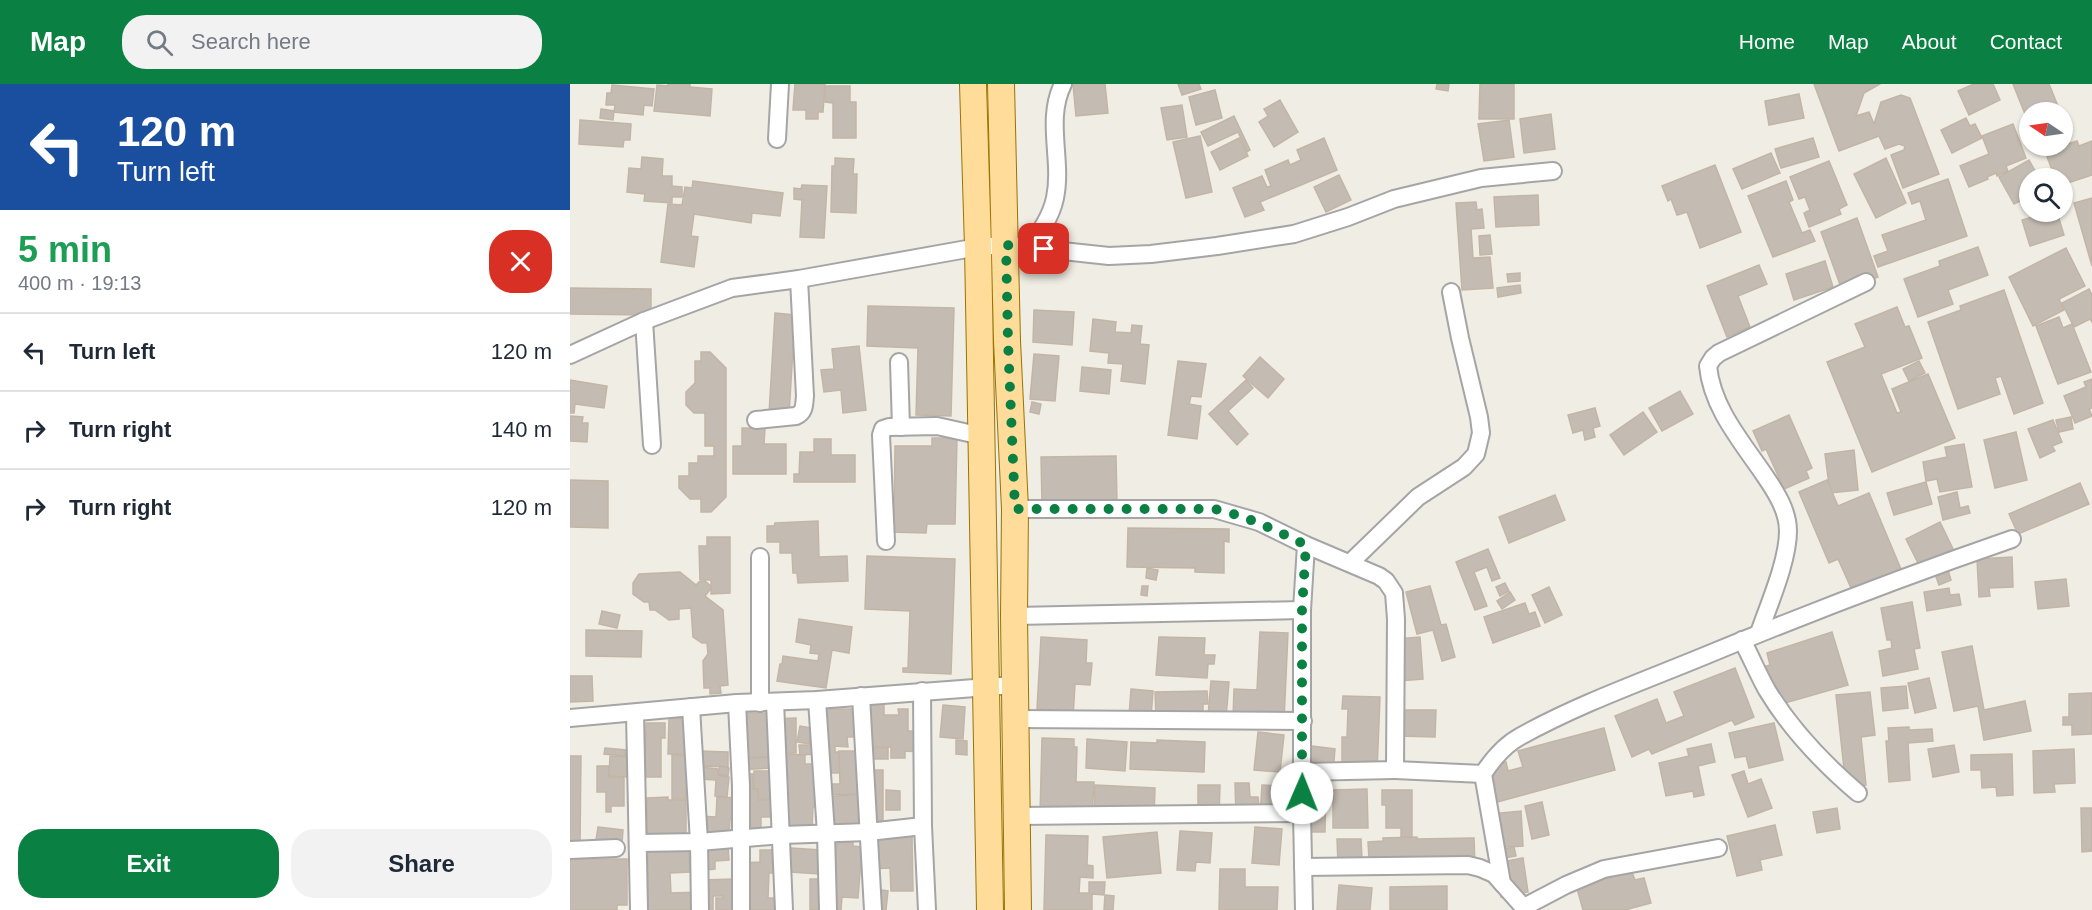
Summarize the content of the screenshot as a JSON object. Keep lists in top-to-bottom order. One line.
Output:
{"north":"left","page":{"header":"Map","search":"Search here","nav":["Home","Map","About","Contact"],"turn":["120 m","Turn left"],"heading":["5 min","400 m · 19:13"],"list":[{"name":"Turn left","value":"120 m"},{"name":"Turn right","value":"140 m"},{"name":"Turn right","value":"120 m"}],"buttons":["Exit","Share"]}}
